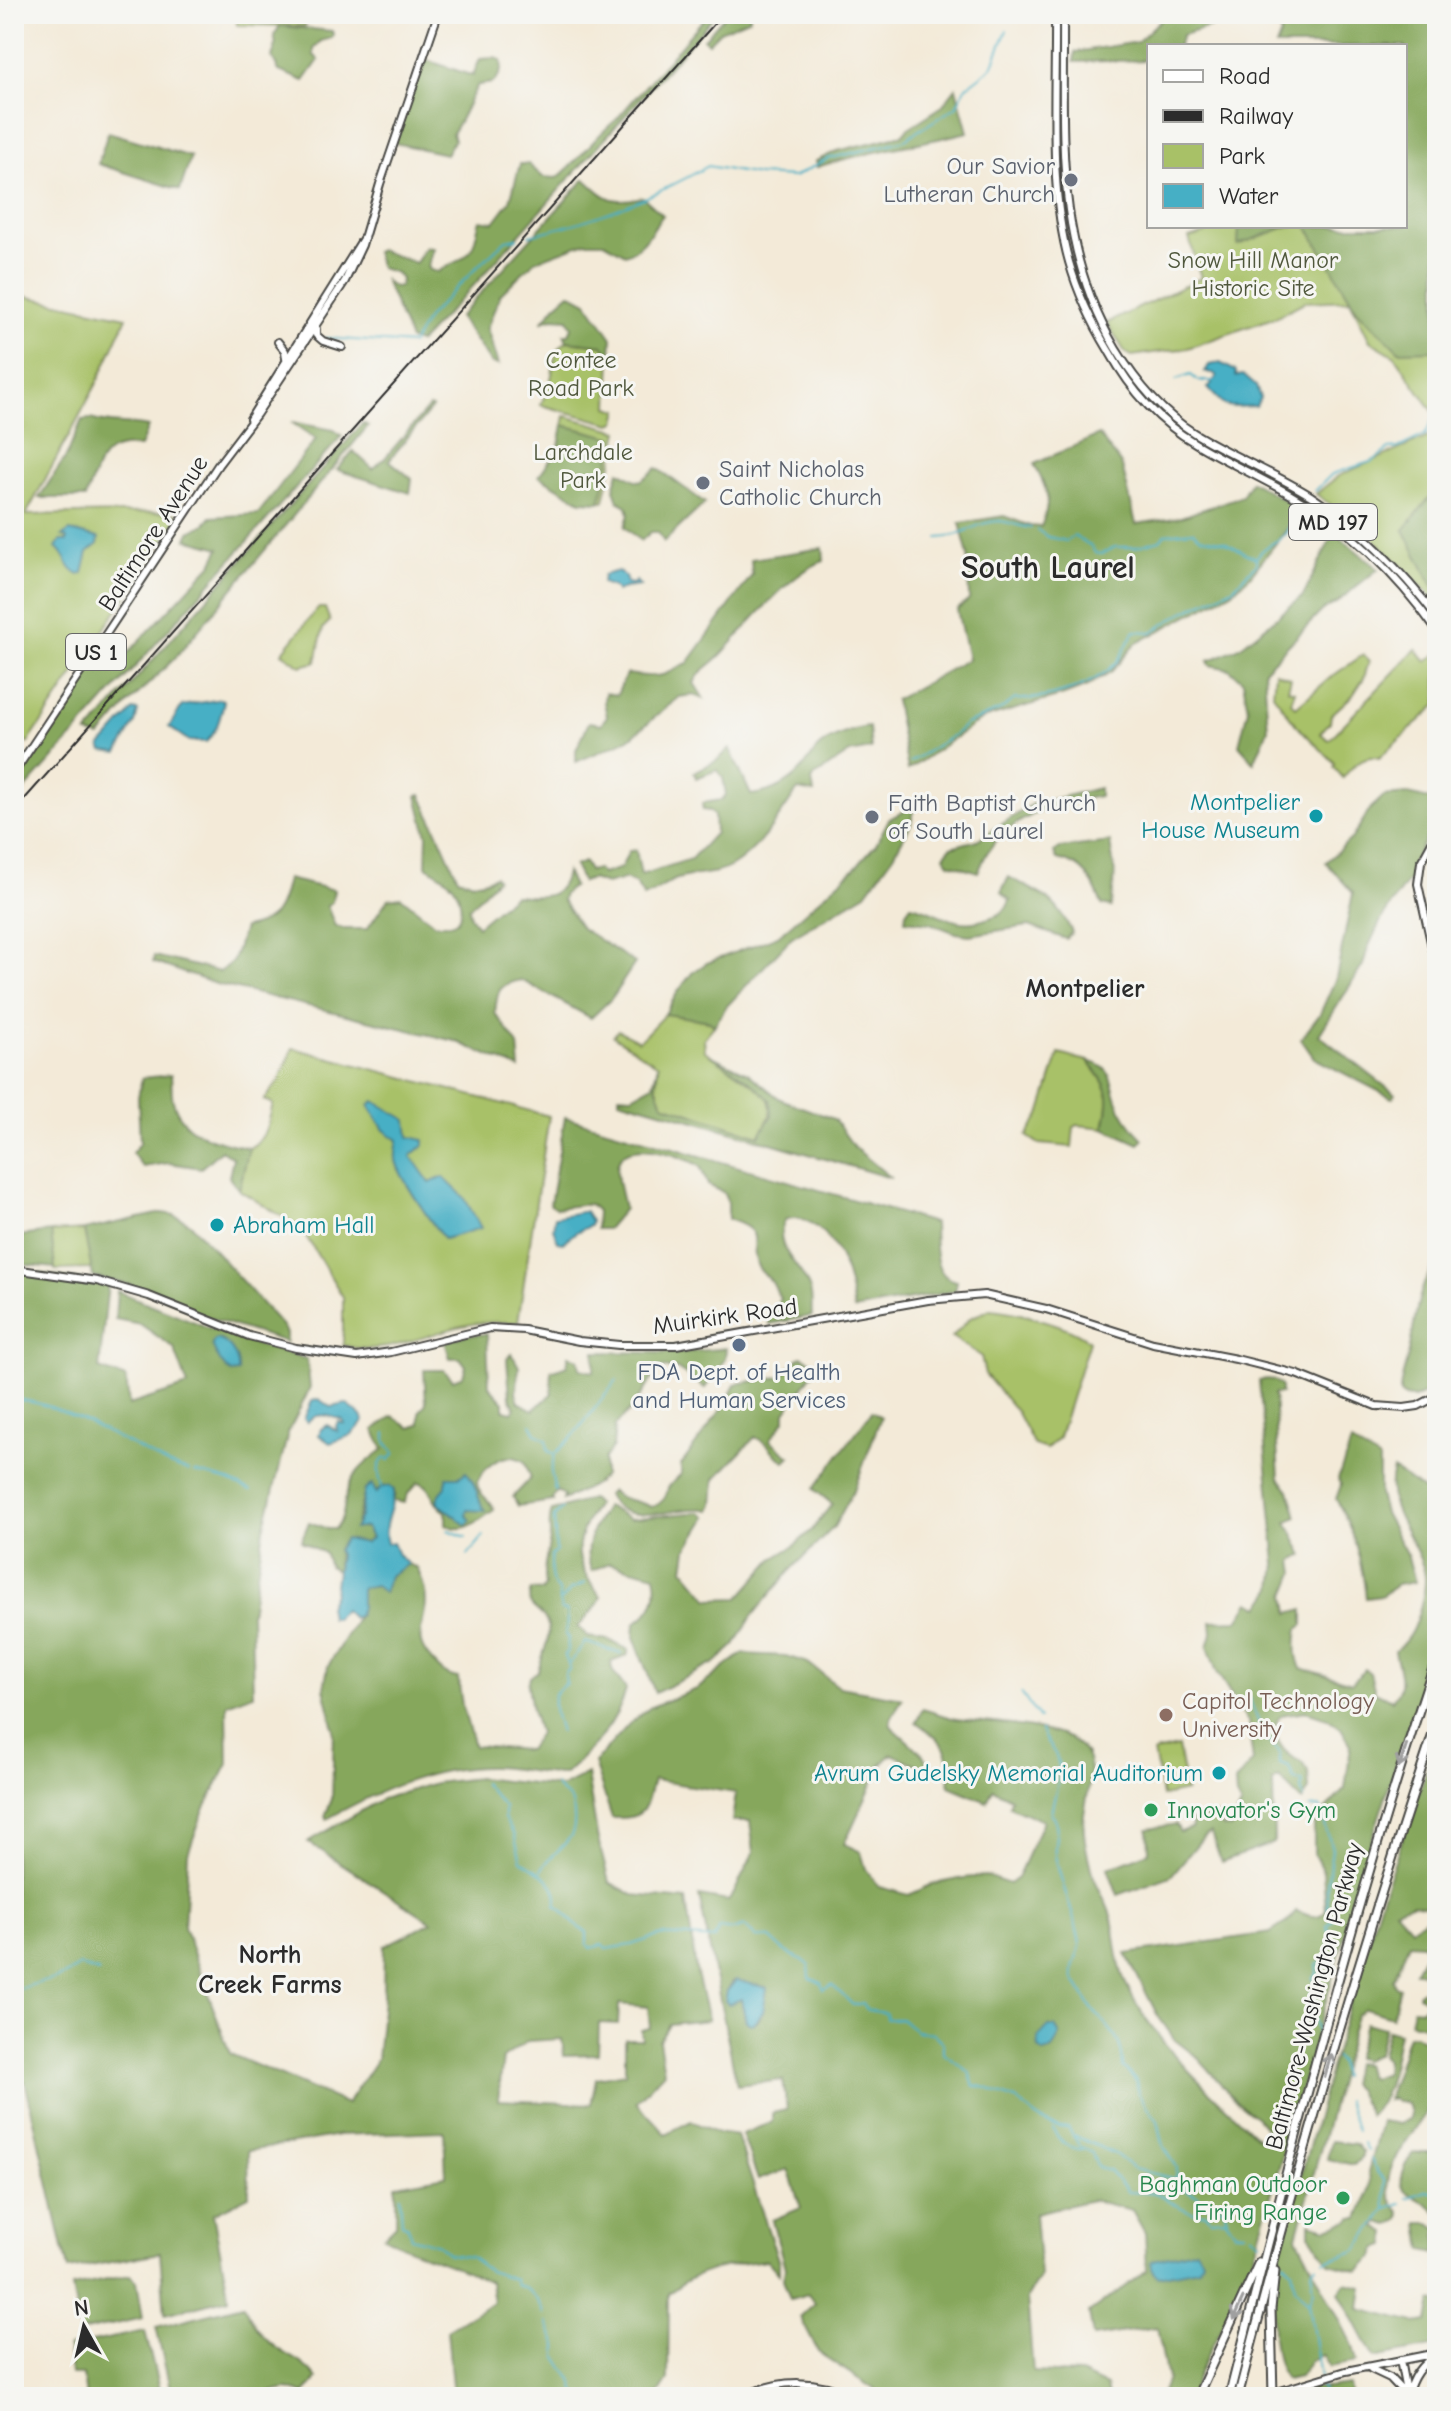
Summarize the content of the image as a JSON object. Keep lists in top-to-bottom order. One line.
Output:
{"streets":{"highway":["Baltimore-Washington Parkway"],"main road":["MD 197","Baltimore Avenue","US 1","Muirkirk Road"]},"districts":["South Laurel","Montpelier","North Creek Farms"],"parks":["Snow Hill Manor Historic Site","Contee Road Park","Larchdale Park"],"places":["Our Savior Lutheran Church","Saint Nicholas Catholic Church","Montpelier House Museum","Faith Baptist Church of South Laurel","Abraham Hall","FDA Dept. of Health and Human Services","Capitol Technology University","Avrum Gudelsky Memorial Auditorium","Innovator's Gym","Baghman Outdoor Firing Range"],"legend":["Road","Railway","Park","Water"],"north":"top"}
